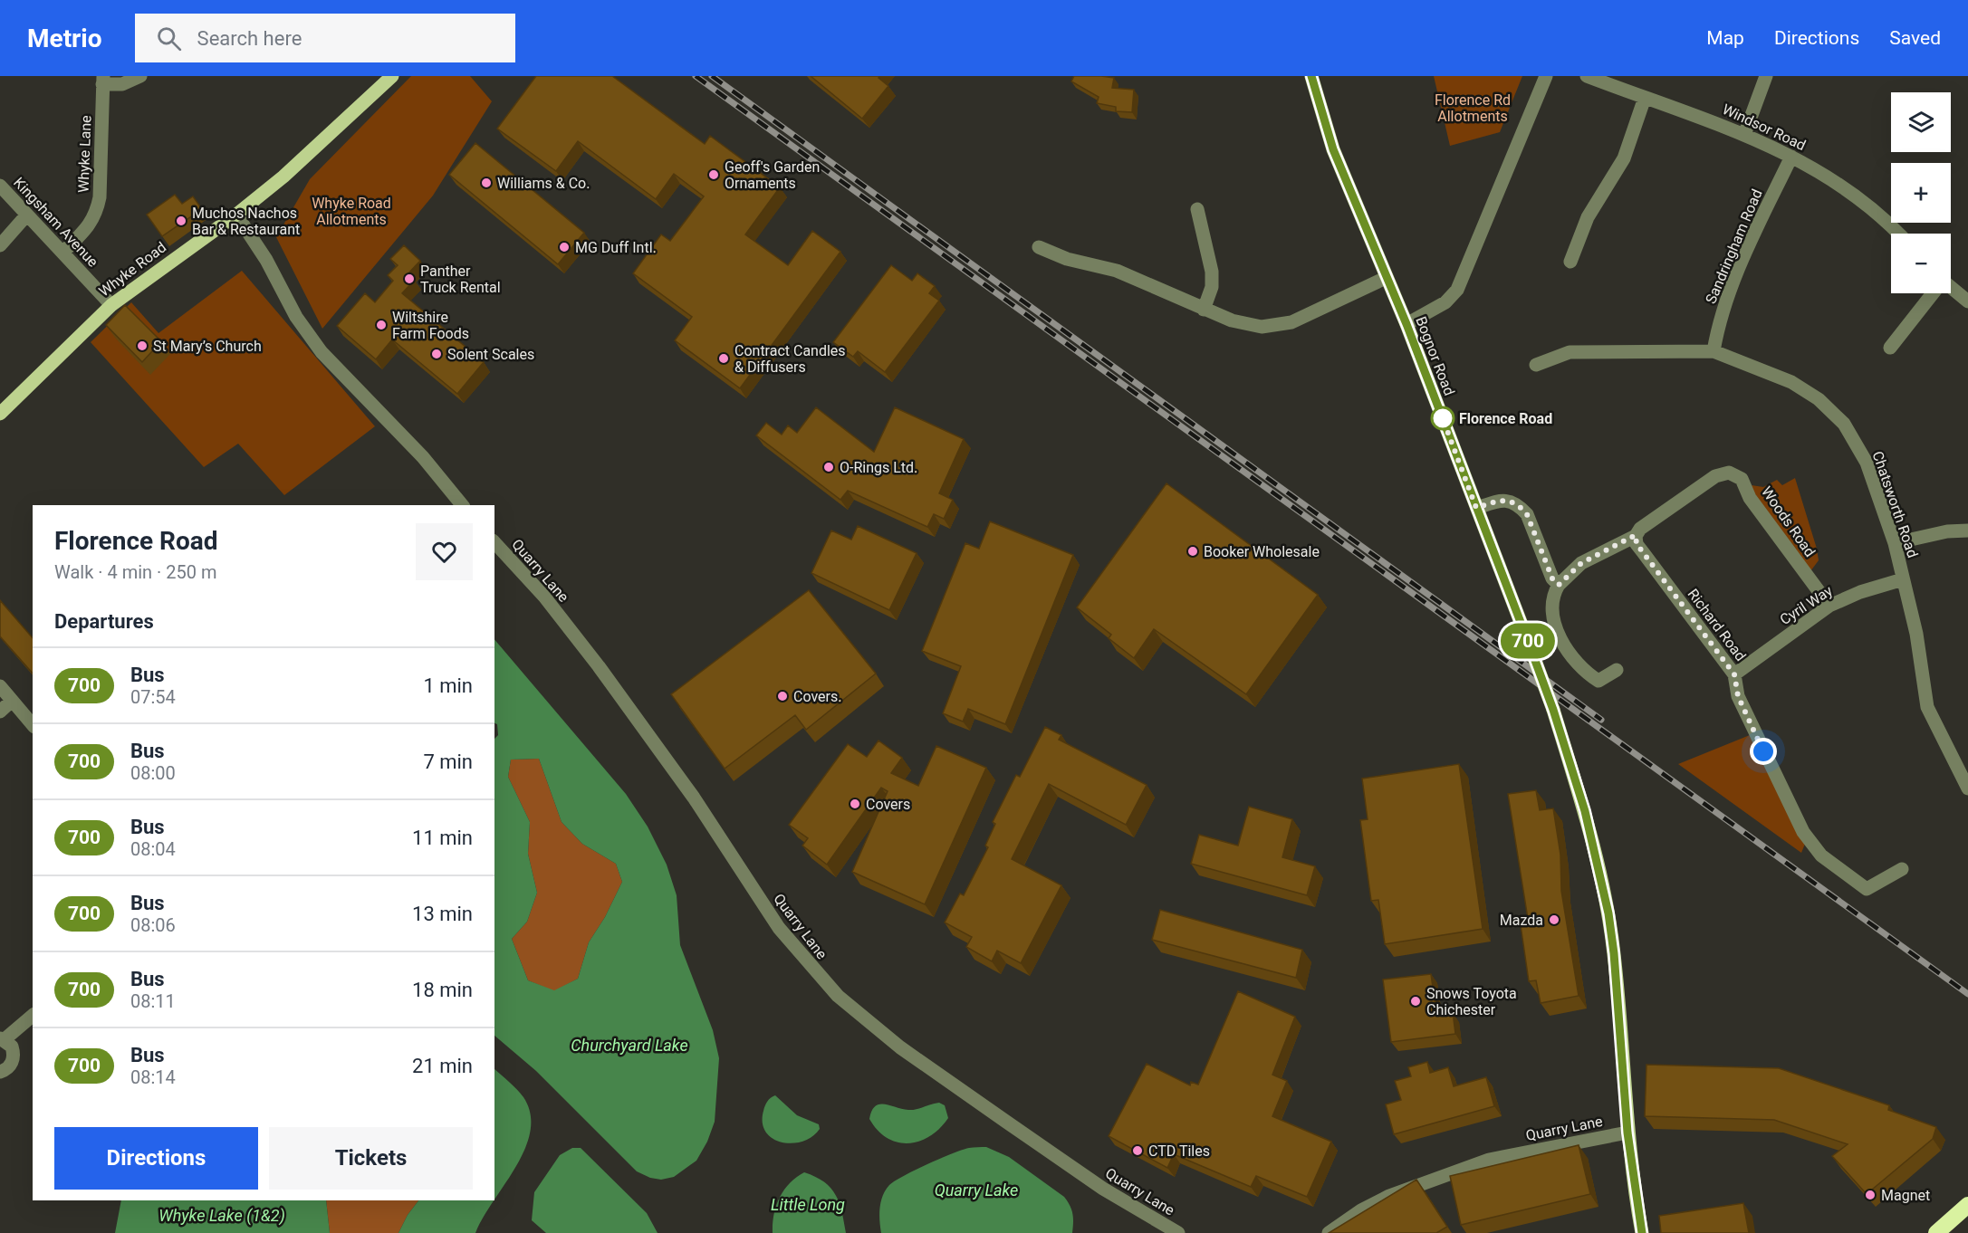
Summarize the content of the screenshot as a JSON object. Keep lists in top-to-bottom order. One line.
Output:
{"streets":{"main road":["Whyke Road","Bognor Road"],"street":["Windsor Road","Whyke Lane","Kingsham Avenue","Sandringham Road","Chatsworth Road","Woods Road","Quarry Lane","Cyril Way","Richard Road"]},"crossings":[["Windsor Road","Sandringham Road"],["Whyke Lane","Kingsham Avenue"],["Kingsham Avenue","Whyke Road"],["Sandringham Road","Chatsworth Road"],["Bognor Road","Quarry Lane"],["Chatsworth Road","Cyril Way"],["Woods Road","Cyril Way"],["Woods Road","Richard Road"],["Cyril Way","Richard Road"]],"water":["Churchyard Lake","Quarry Lake","Little Long","Whyke Lake (1&2)"],"parks":["Florence Rd Allotments","Whyke Road Allotments"],"places":["Geoff's Garden Ornaments","Williams & Co.","Muchos Nachos Bar & Restaurant","MG Duff Intl.","Panther Truck Rental","Wiltshire Farm Foods","St Mary’s Church","Solent Scales","Contract Candles & Diffusers","Florence Road","O-Rings Ltd.","Booker Wholesale","Covers.","Covers","Mazda","Snows Toyota Chichester","CTD Tiles","Magnet"],"lines":["bus line 700"],"page":{"header":"Metrio","search":"Search here","nav":["Map","Directions","Saved"],"on_map":"700","map_buttons":["+","−"],"heading":[["Florence Road","Walk · 4 min · 250 m"],"Departures"],"list":[{"mark":"700","name":"Bus","note":"07:54","value":"1 min"},{"mark":"700","name":"Bus","note":"08:00","value":"7 min"},{"mark":"700","name":"Bus","note":"08:04","value":"11 min"},{"mark":"700","name":"Bus","note":"08:06","value":"13 min"},{"mark":"700","name":"Bus","note":"08:11","value":"18 min"},{"mark":"700","name":"Bus","note":"08:14","value":"21 min"}],"buttons":["Directions","Tickets"]}}
